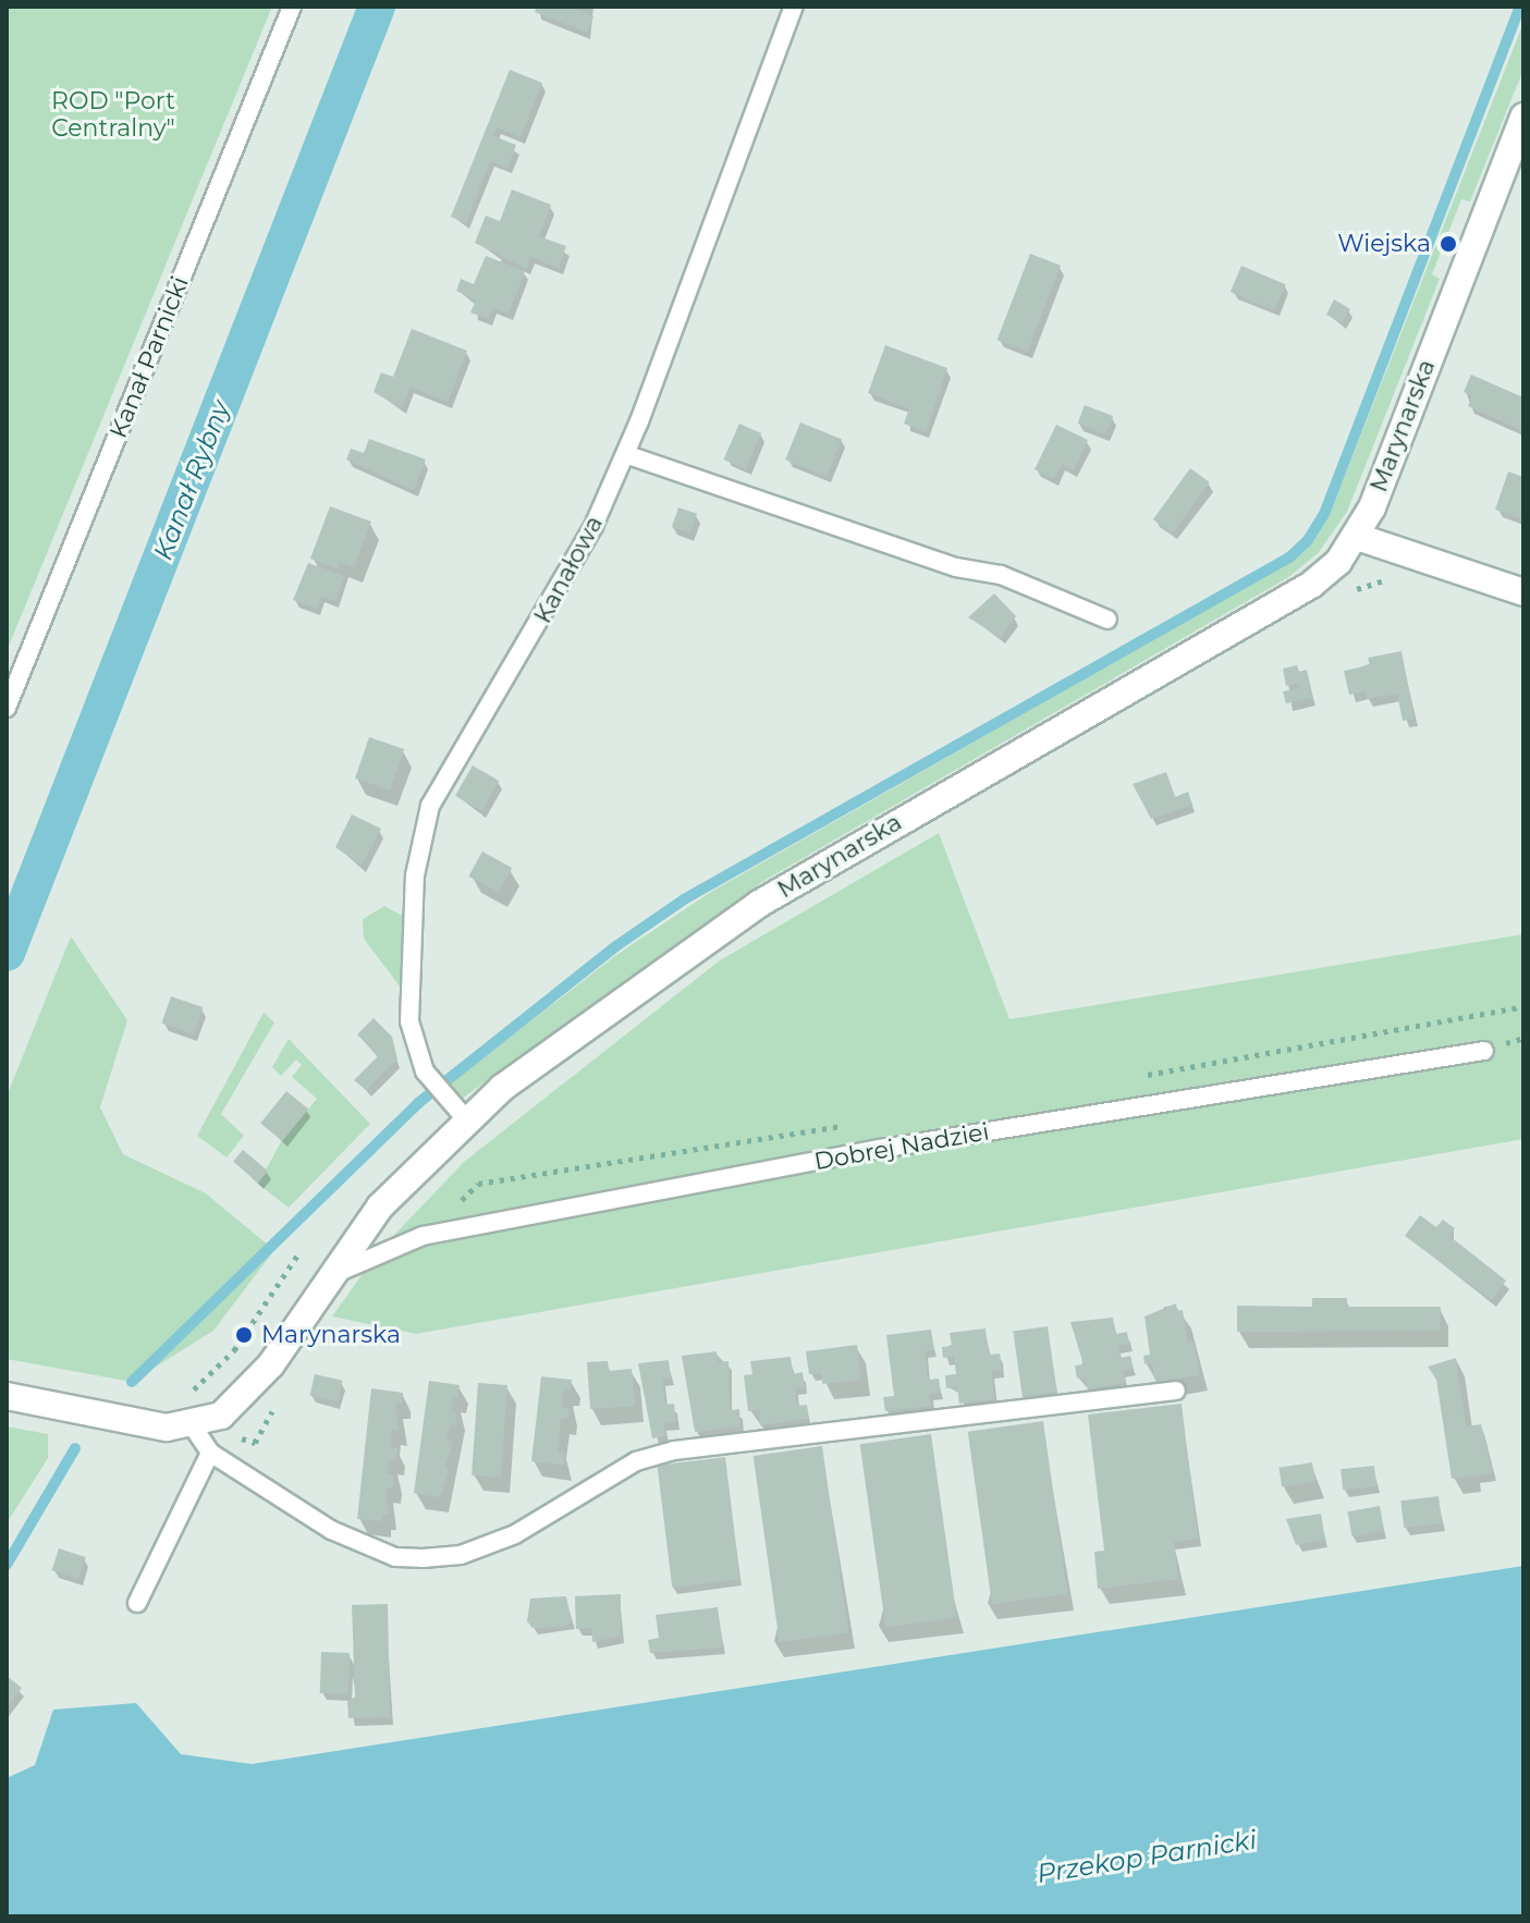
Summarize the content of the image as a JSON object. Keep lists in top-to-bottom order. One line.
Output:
{"streets":{"street":["Marynarska"],"lane":["Kanał Parnicki","Kanałowa","Dobrej Nadziei"]},"crossings":[["Marynarska","Kanałowa"],["Marynarska","Dobrej Nadziei"]],"water":["Kanał Rybny","Przekop Parnicki"],"parks":["ROD \"Port Centralny\""],"places":["Wiejska","Marynarska"]}
